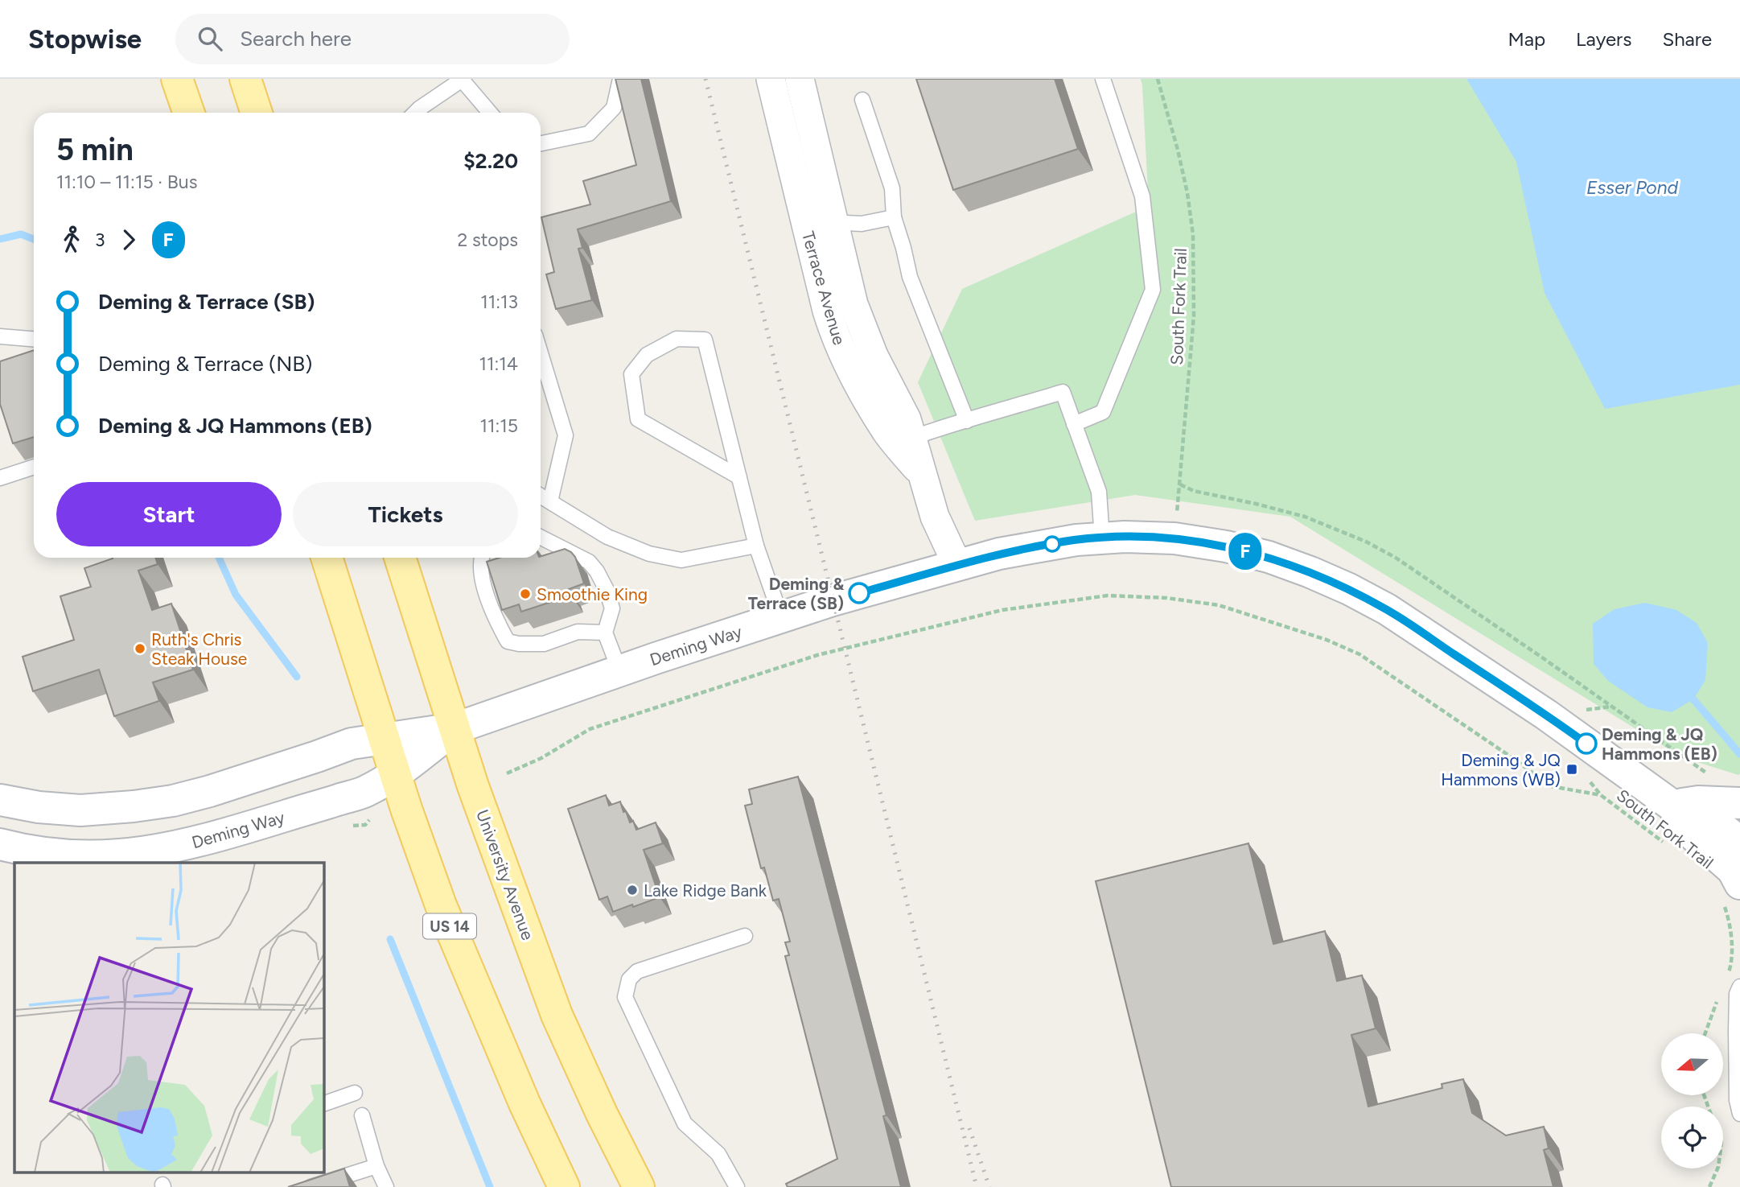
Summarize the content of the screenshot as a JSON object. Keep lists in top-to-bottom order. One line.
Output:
{"streets":{"main road":["University Avenue","US 14"],"street":["Terrace Avenue","Deming Way"],"path":["South Fork Trail"]},"crossings":[["Terrace Avenue","Deming Way"],["South Fork Trail","Deming Way"],["Deming Way","University Avenue"],["Deming Way","US 14"]],"water":["Esser Pond"],"places":{"other":["Deming & Terrace (SB)","Smoothie King","Ruth's Chris Steak House","Deming & JQ Hammons (EB)","Lake Ridge Bank"],"transit":["Deming & JQ Hammons (WB)"]},"lines":["bus line F"],"north":"left","page":{"header":"Stopwise","search":"Search here","nav":["Map","Layers","Share"],"on_map":"F","heading":["5 min","11:10 – 11:15 · Bus","$2.20"],"legs":["3","F","2 stops"],"list":[{"name":"Deming & Terrace (SB)","value":"11:13"},{"name":"Deming & Terrace (NB)","value":"11:14"},{"name":"Deming & JQ Hammons (EB)","value":"11:15"}],"buttons":["Start","Tickets"]}}
